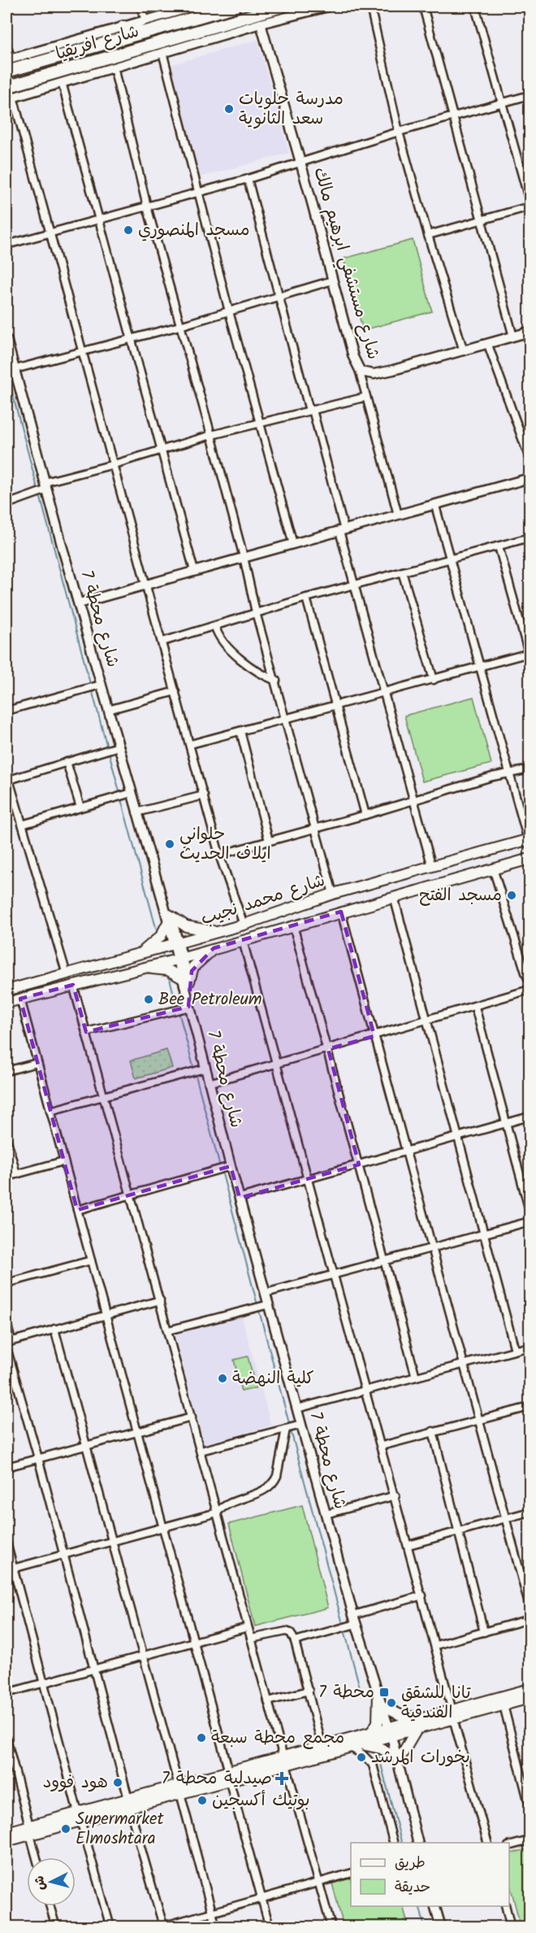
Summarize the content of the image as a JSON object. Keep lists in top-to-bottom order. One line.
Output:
{"streets":{"highway":["شارع افريقيا"],"main road":["شارع محمد نجيب"],"street":["شارع مستشفي ابرهيم مالك","شارع محطة 7"]},"crossings":[["شارع محطة 7","شارع محمد نجيب"]],"places":{"other":["مدرسة حلويات سعد الثانوية","مسجد المنصوري","حلواني ايلاف الحديث","مسجد الفتح","Bee Petroleum","كلية النهضة","تانا للشقق الفندقية","مجمع محطة سبعة","بخورات المرشد","هود فوود","بوتيك أكسجين","Supermarket Elmoshtara"],"transit":["محطة 7"],"health":["صيدلية محطة 7"]},"legend":["طريق","حديقة"],"north":"left"}
